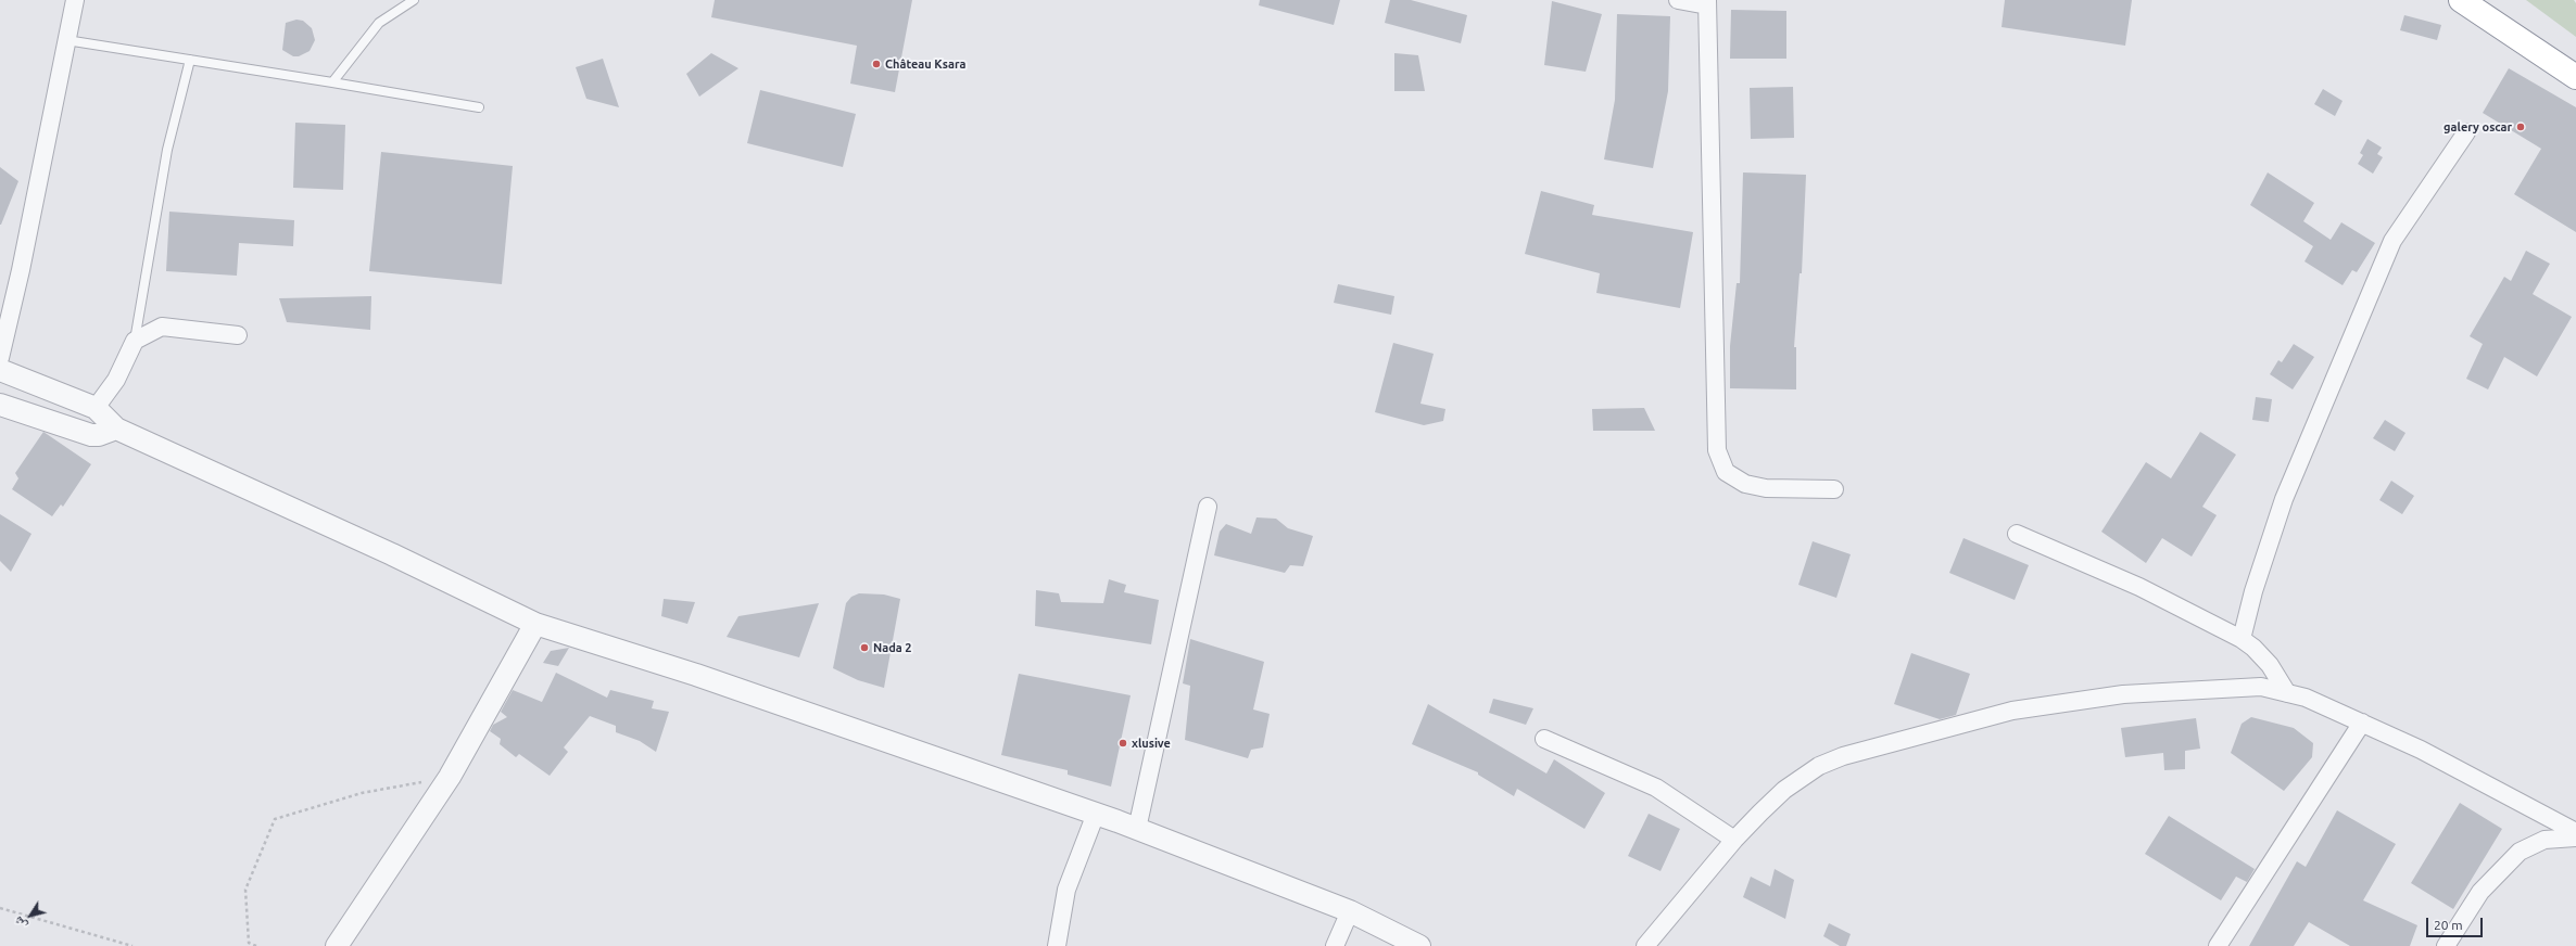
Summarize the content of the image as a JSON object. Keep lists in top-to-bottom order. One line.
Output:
{"places":["Château Ksara","galery oscar","Nada 2","xlusive"],"scale_bar":"20 m","north":"bottom left"}
